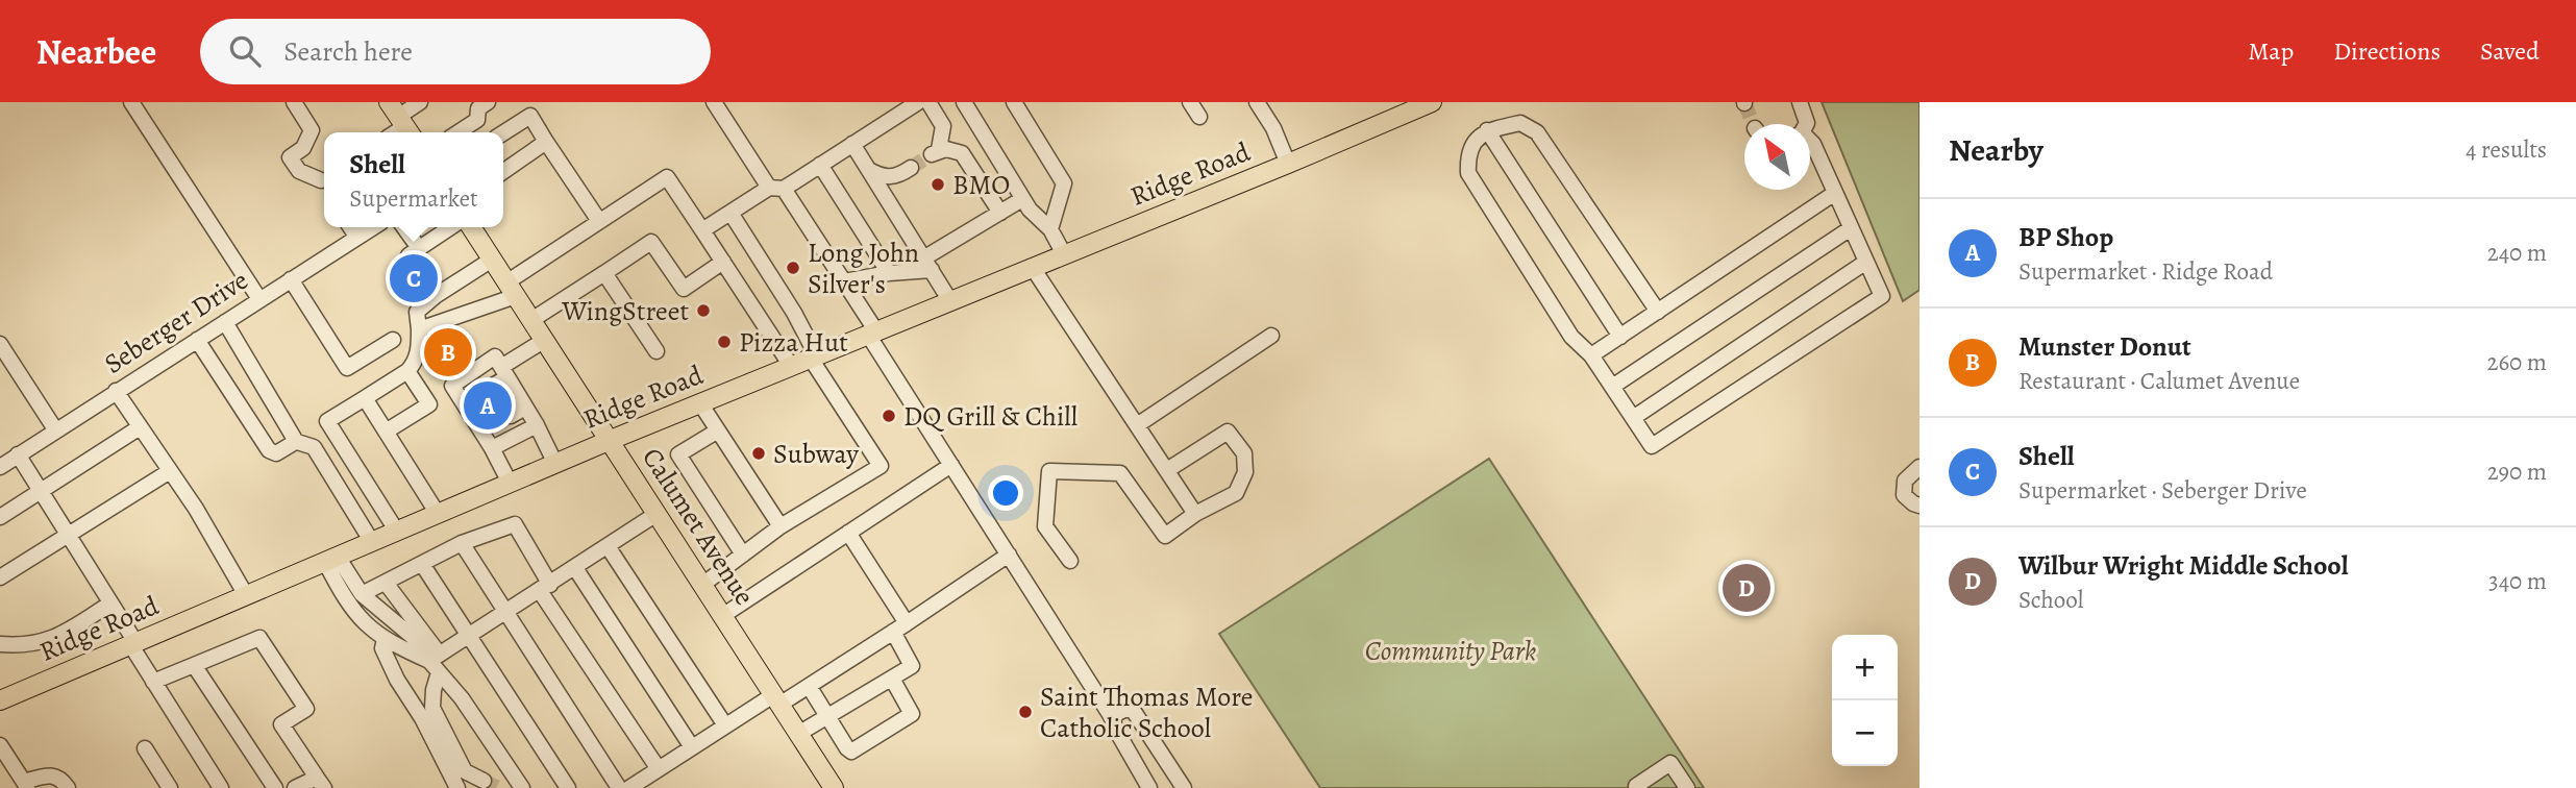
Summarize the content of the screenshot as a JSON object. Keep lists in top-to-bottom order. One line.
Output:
{"streets":{"main road":["Ridge Road","Calumet Avenue"],"street":["Seberger Drive"]},"crossings":[["Ridge Road","Calumet Avenue"]],"parks":["Community Park"],"places":["BMO","Long John Silver's","WingStreet","Pizza Hut","DQ Grill & Chill","Subway","Saint Thomas More Catholic School"],"north":"top left","page":{"header":"Nearbee","search":"Search here","nav":["Map","Directions","Saved"],"heading":["Nearby","4 results"],"popup":["Shell","Supermarket"],"list":[{"mark":"A","name":"BP Shop","note":"Supermarket · Ridge Road","value":"240 m"},{"mark":"B","name":"Munster Donut","note":"Restaurant · Calumet Avenue","value":"260 m"},{"mark":"C","name":"Shell","note":"Supermarket · Seberger Drive","value":"290 m"},{"mark":"D","name":"Wilbur Wright Middle School","note":"School","value":"340 m"}],"pins":["C","B","A","D"],"map_buttons":["+","−"]}}
